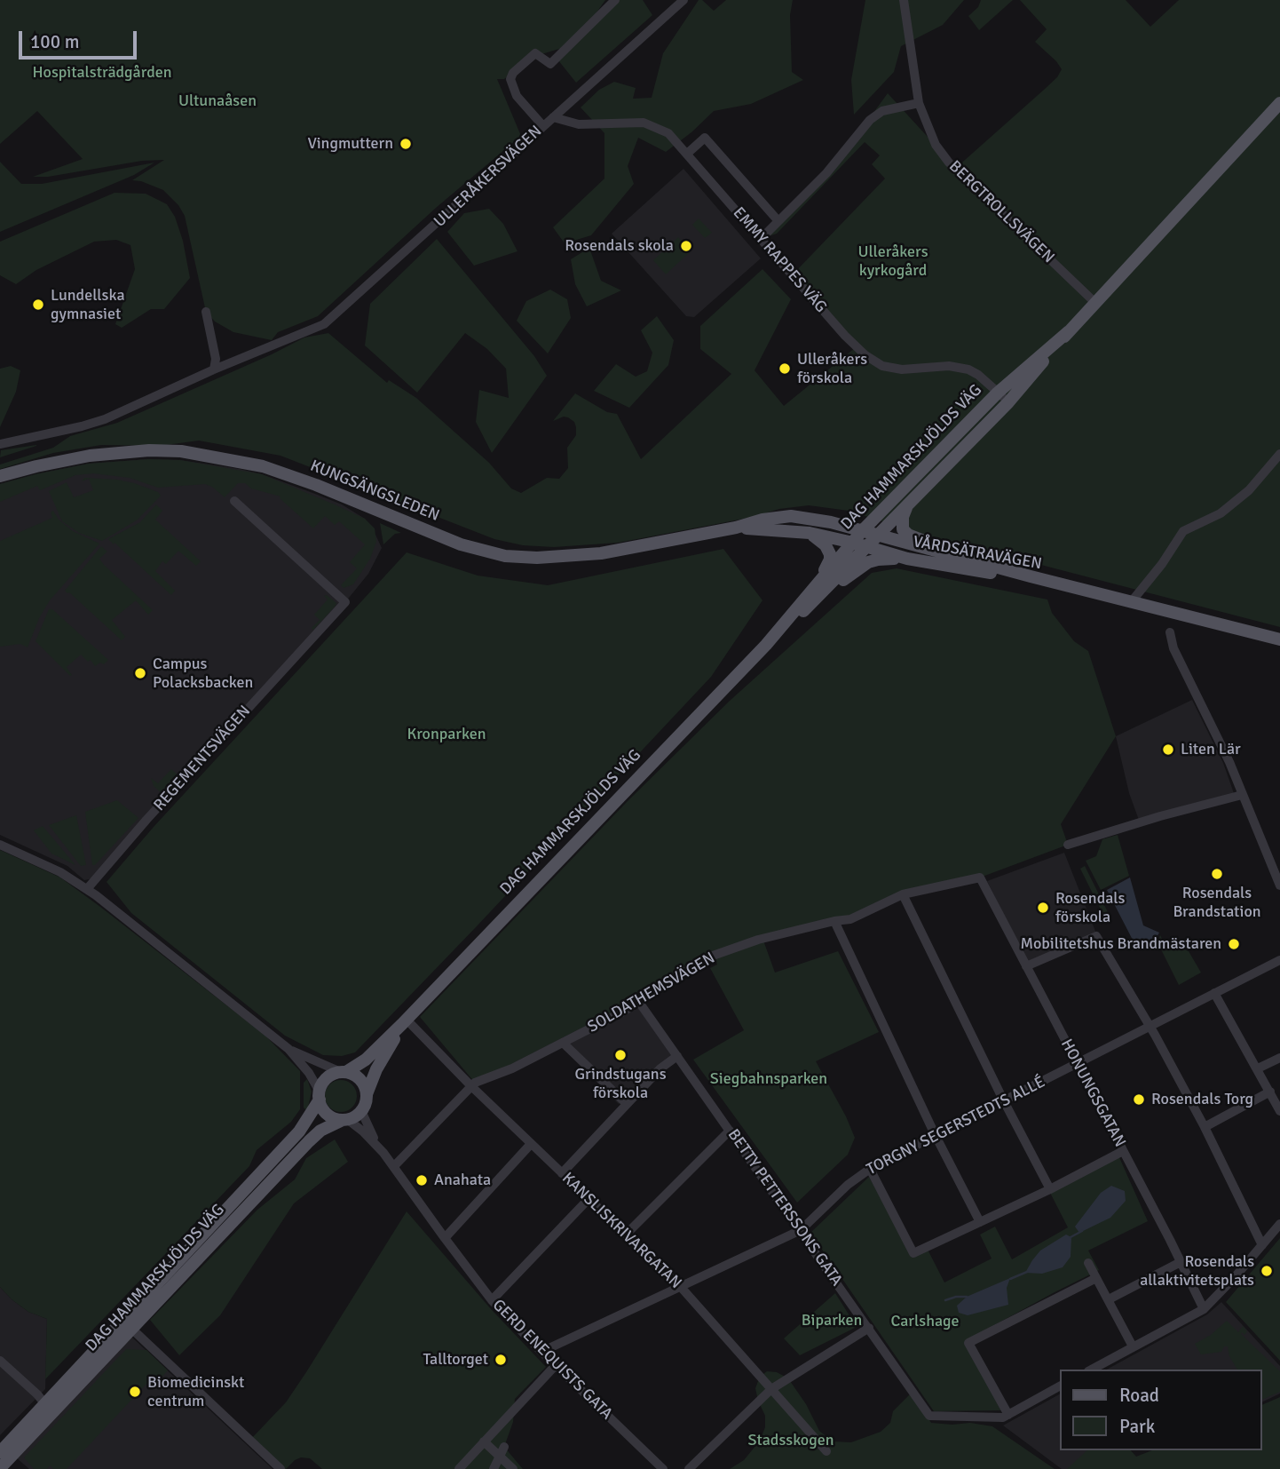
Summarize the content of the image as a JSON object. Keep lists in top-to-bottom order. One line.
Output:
{"streets":{"main road":["DAG HAMMARSKJÖLDS VÄG","KUNGSÄNGSLEDEN","VÅRDSÄTRAVÄGEN"],"street":["ULLERÅKERSVÄGEN","BERGTROLLSVÄGEN","EMMY RAPPES VÄG","REGEMENTSVÄGEN","SOLDATHEMSVÄGEN","HONUNGSGATAN","TORGNY SEGERSTEDTS ALLÉ","BETTY PETTERSSONS GATA","KANSLISKRIVARGATAN","GERD ENEQUISTS GATA"]},"crossings":[["ULLERÅKERSVÄGEN","EMMY RAPPES VÄG"],["BERGTROLLSVÄGEN","DAG HAMMARSKJÖLDS VÄG"],["EMMY RAPPES VÄG","DAG HAMMARSKJÖLDS VÄG"],["DAG HAMMARSKJÖLDS VÄG","KUNGSÄNGSLEDEN"],["DAG HAMMARSKJÖLDS VÄG","VÅRDSÄTRAVÄGEN"],["DAG HAMMARSKJÖLDS VÄG","KANSLISKRIVARGATAN"],["DAG HAMMARSKJÖLDS VÄG","GERD ENEQUISTS GATA"],["KUNGSÄNGSLEDEN","VÅRDSÄTRAVÄGEN"],["SOLDATHEMSVÄGEN","HONUNGSGATAN"],["SOLDATHEMSVÄGEN","BETTY PETTERSSONS GATA"],["SOLDATHEMSVÄGEN","KANSLISKRIVARGATAN"],["SOLDATHEMSVÄGEN","GERD ENEQUISTS GATA"],["HONUNGSGATAN","TORGNY SEGERSTEDTS ALLÉ"],["TORGNY SEGERSTEDTS ALLÉ","BETTY PETTERSSONS GATA"],["TORGNY SEGERSTEDTS ALLÉ","KANSLISKRIVARGATAN"],["TORGNY SEGERSTEDTS ALLÉ","GERD ENEQUISTS GATA"]],"parks":["Hospitalsträdgården","Ultunaåsen","Ulleråkers kyrkogård","Kronparken","Siegbahnsparken","Biparken","Carlshage","Stadsskogen"],"places":["Vingmuttern","Rosendals skola","Lundellska gymnasiet","Ulleråkers förskola","Campus Polacksbacken","Liten Lär","Rosendals Brandstation","Rosendals förskola","Mobilitetshus Brandmästaren","Grindstugans förskola","Rosendals Torg","Anahata","Rosendals allaktivitetsplats","Talltorget","Biomedicinskt centrum"],"legend":["Road","Park"],"scale_bar":"100 m"}
